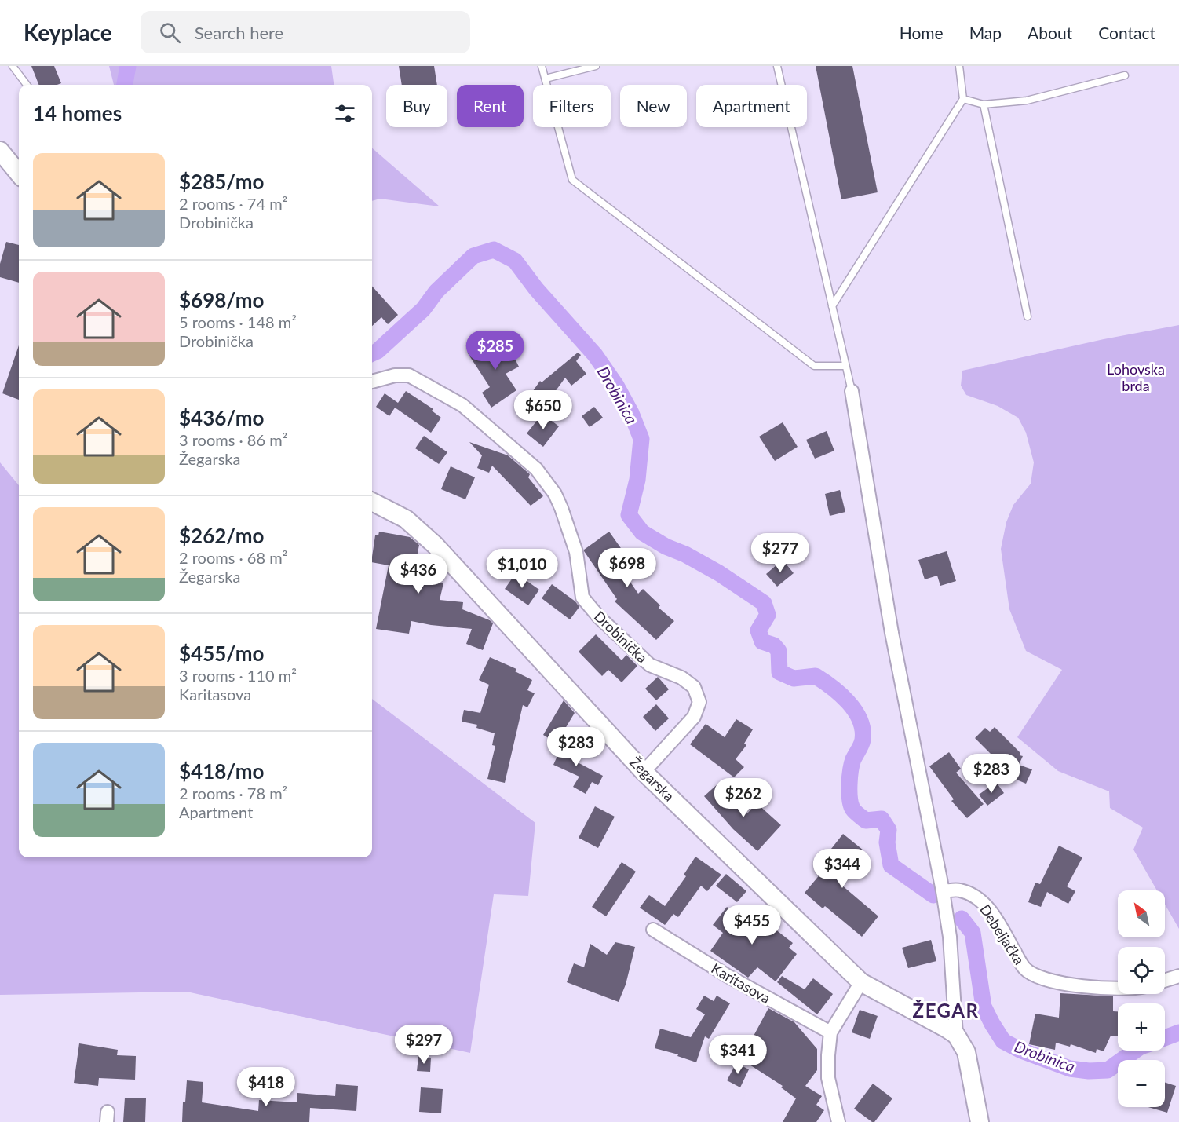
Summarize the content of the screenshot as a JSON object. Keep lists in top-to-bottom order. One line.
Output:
{"streets":{"street":["Drobinička","Žegarska","Debeljačka","Karitasova"]},"crossings":[["Drobinička","Žegarska"]],"districts":["ŽEGAR"],"water":["Drobinica"],"parks":["Lohovska brda"],"north":"top left","page":{"header":"Keyplace","search":"Search here","nav":["Home","Map","About","Contact"],"chip":["Buy","Rent","Filters","New","Apartment"],"heading":"14 homes","list":[{"name":"$285/mo","note":"2 rooms · 74 m² · Drobinička"},{"name":"$698/mo","note":"5 rooms · 148 m² · Drobinička"},{"name":"$436/mo","note":"3 rooms · 86 m² · Žegarska"},{"name":"$262/mo","note":"2 rooms · 68 m² · Žegarska"},{"name":"$455/mo","note":"3 rooms · 110 m² · Karitasova"},{"name":"$418/mo","note":"2 rooms · 78 m² · Apartment"}],"price":["$285","$650","$277","$698","$1,010","$436","$283","$283","$262","$344","$455","$297","$341","$418"],"map_buttons":["+","−"]}}
